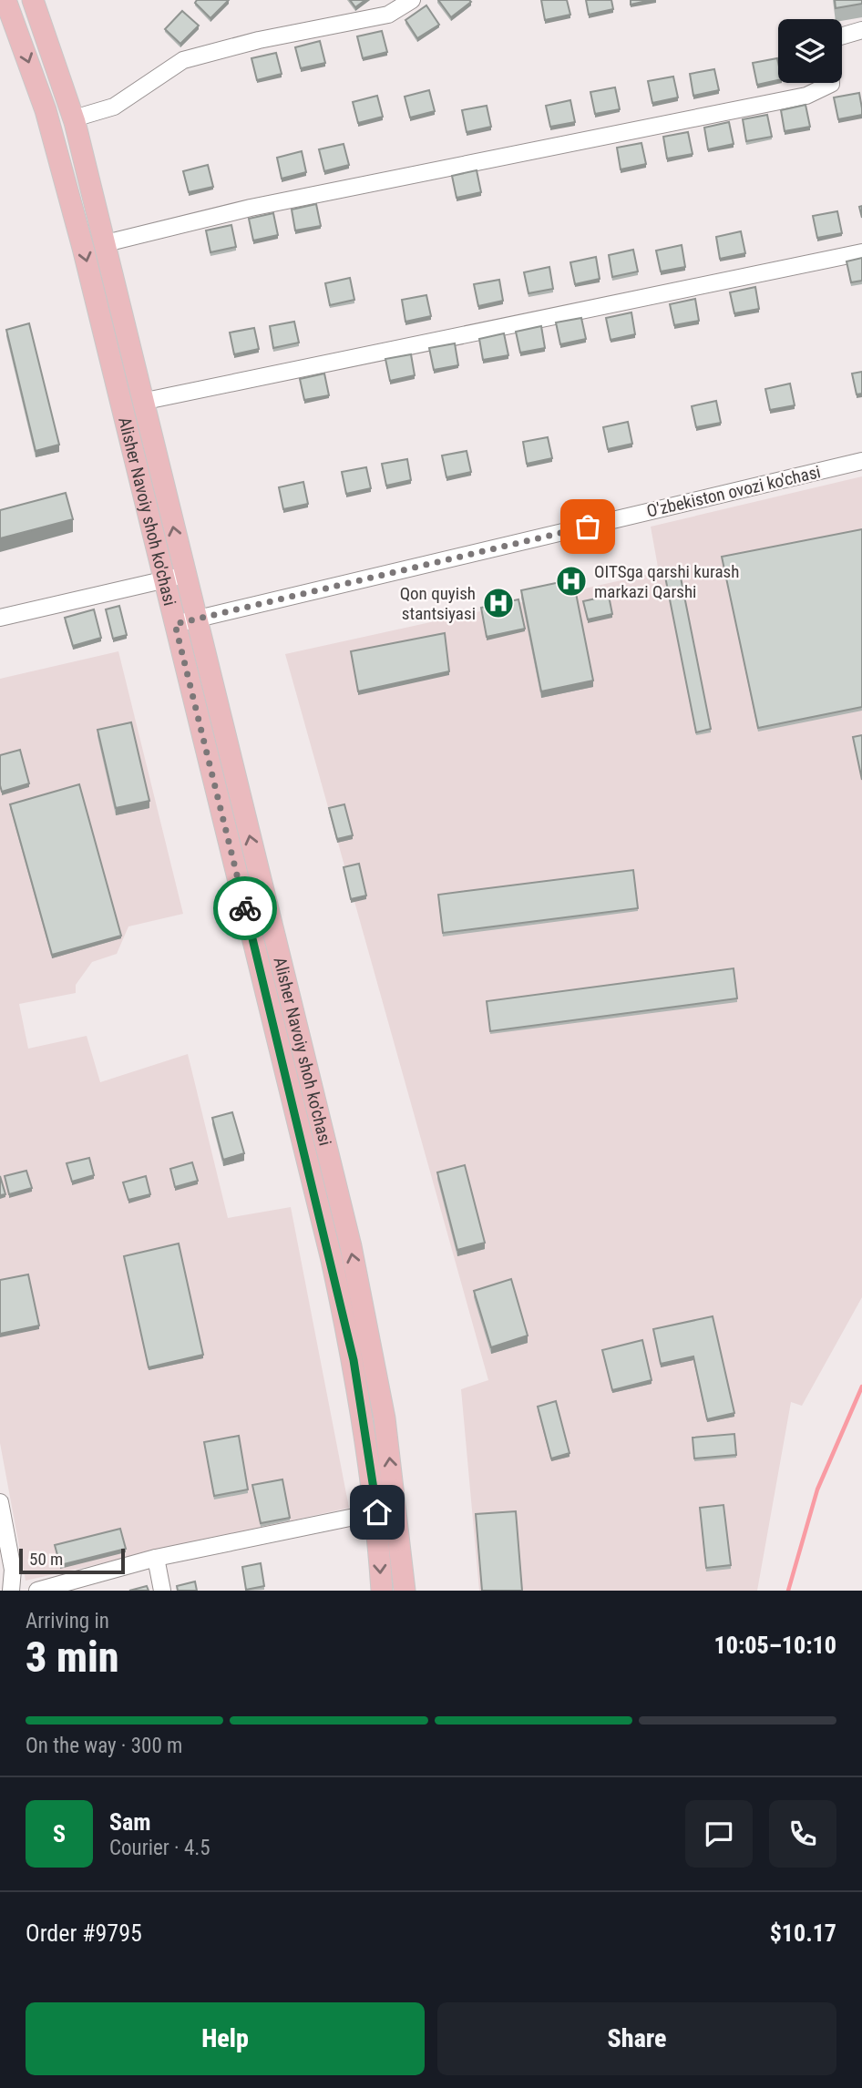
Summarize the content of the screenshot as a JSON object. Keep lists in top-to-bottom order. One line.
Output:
{"streets":{"main road":["Alisher Navoiy shoh ko'chasi"],"street":["O'zbekiston ovozi ko'chasi"]},"crossings":[["O'zbekiston ovozi ko'chasi","Alisher Navoiy shoh ko'chasi"]],"places":{"hospital":["OITSga qarshi kurash markazi Qarshi","Qon quyish stantsiyasi"]},"scale_bar":"50 m","page":{"scale":"50 m","heading":["3 min","Arriving in","10:05–10:10"],"panel":["Sam","Courier · 4.5","Order #9795","$10.17"],"bar":"On the way · 300 m","round":"S","buttons":["Help","Share"]}}
